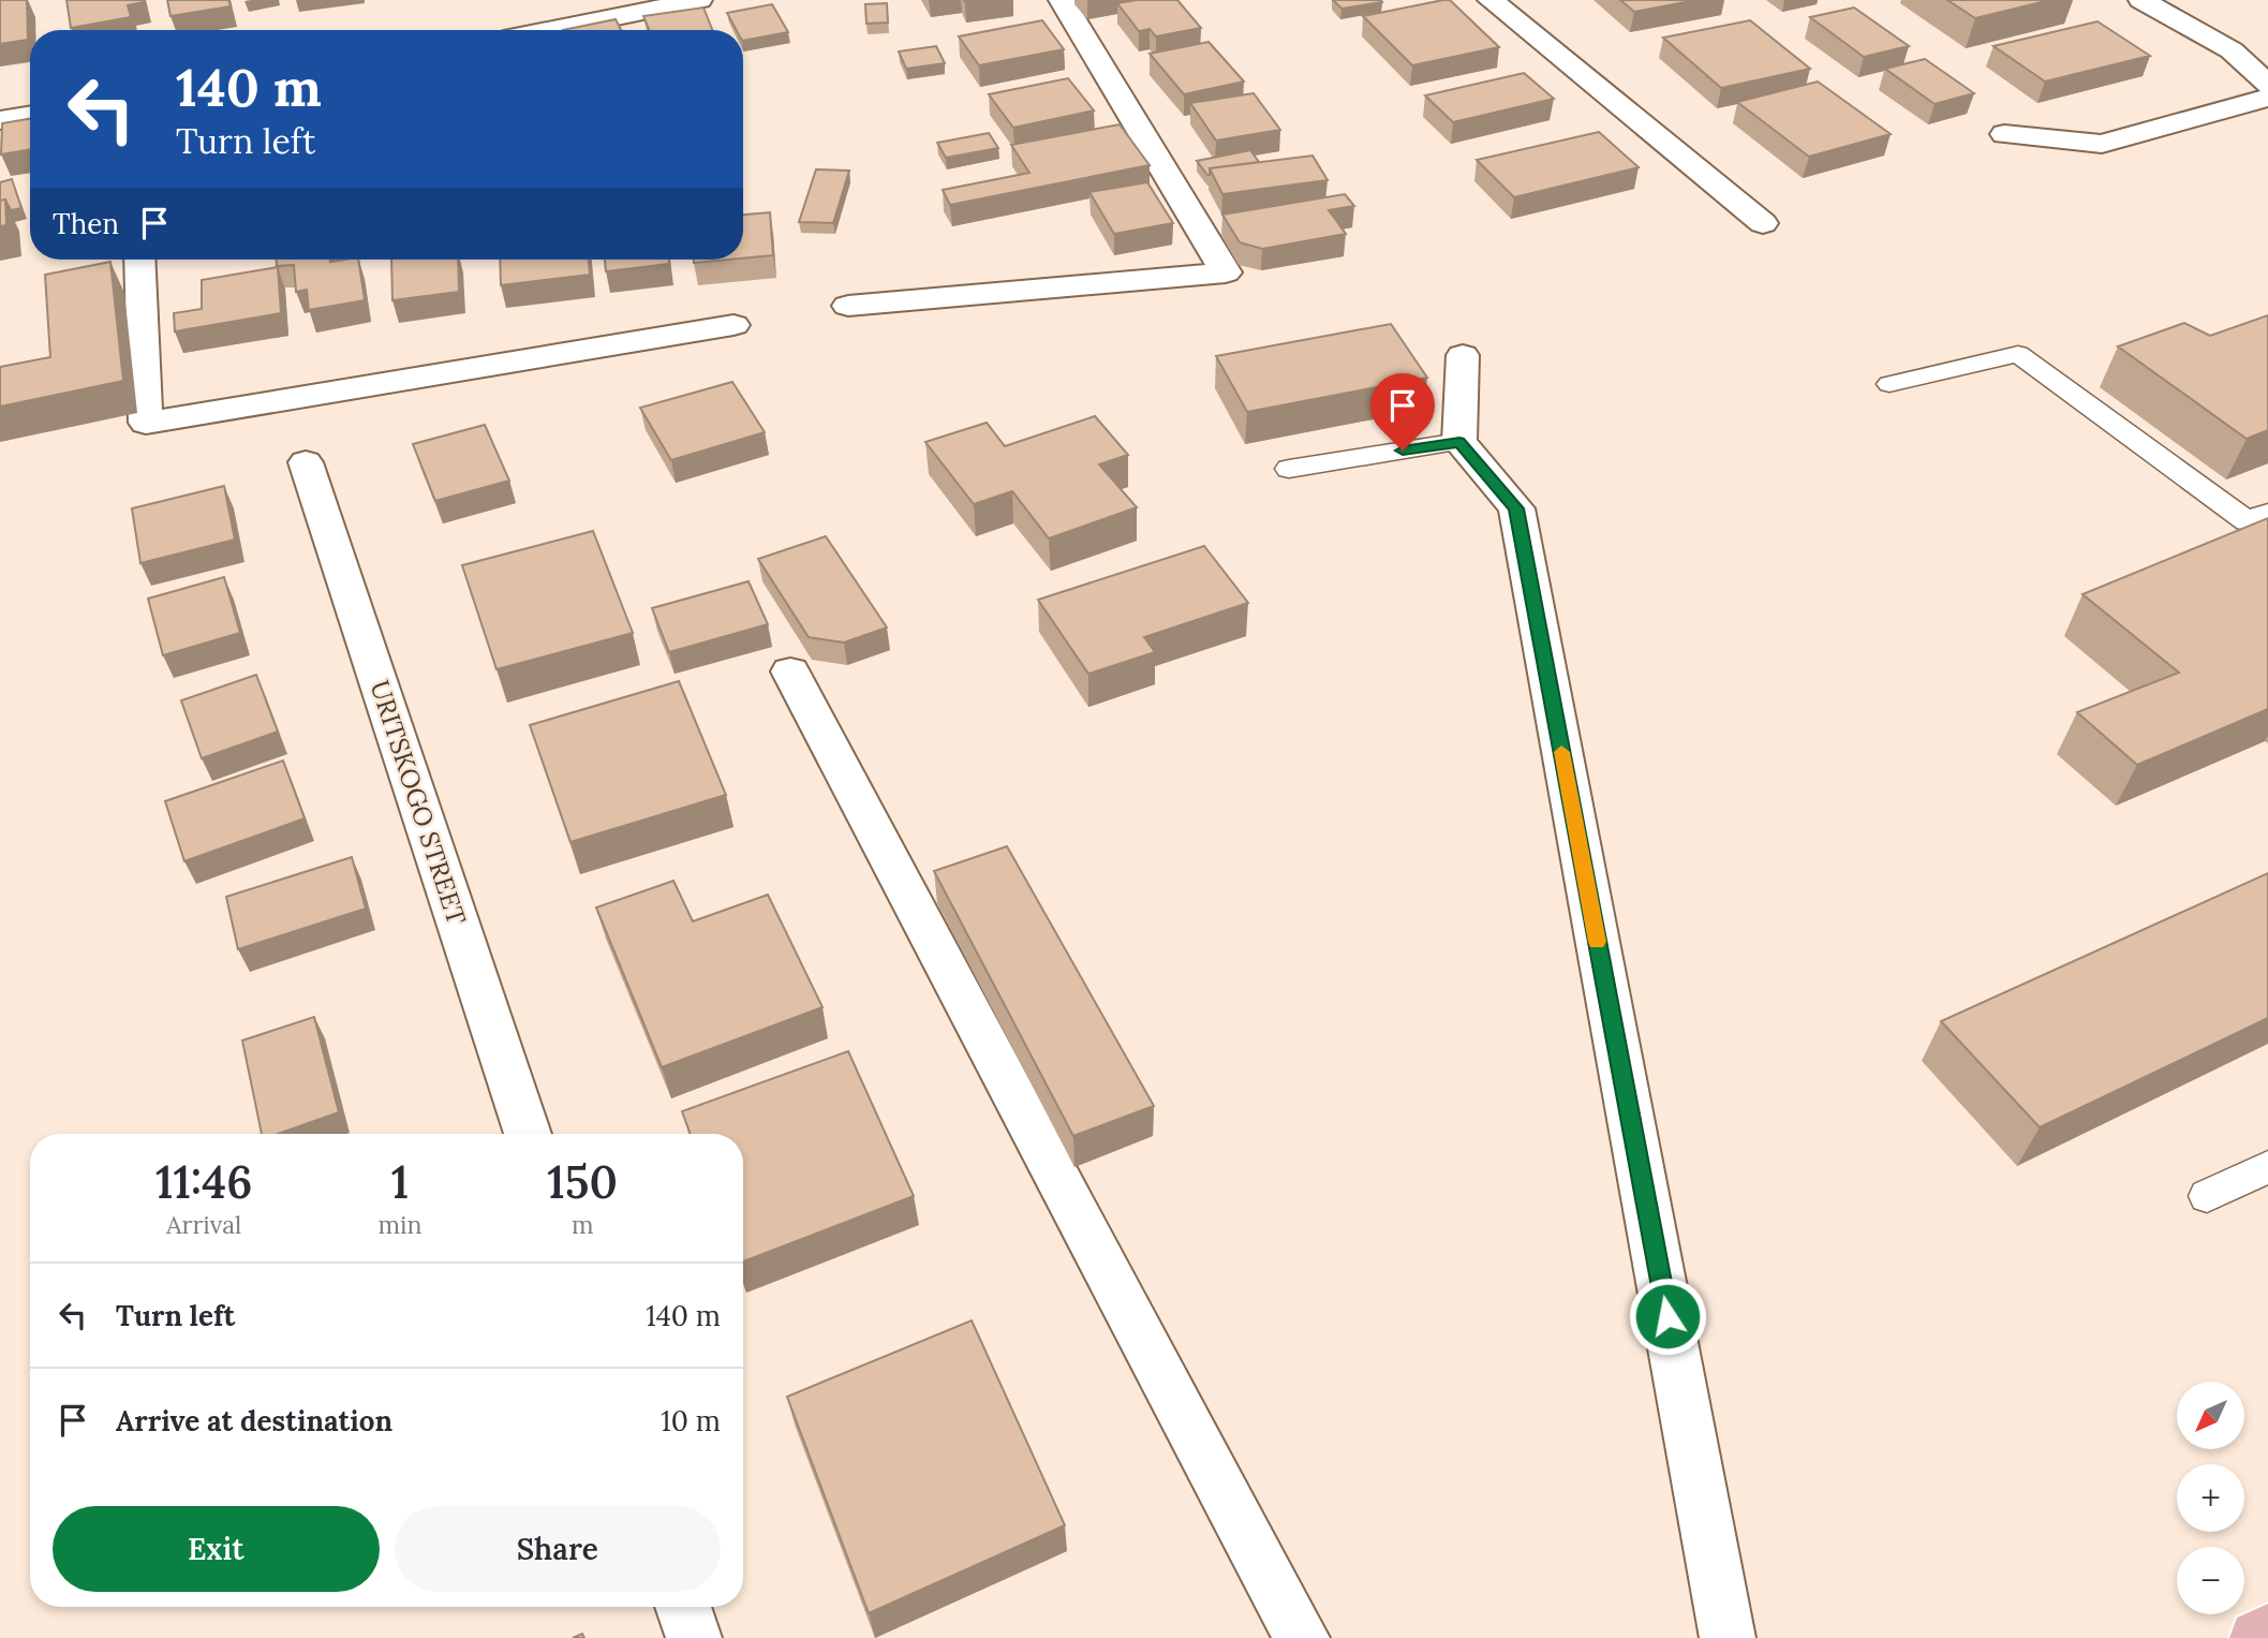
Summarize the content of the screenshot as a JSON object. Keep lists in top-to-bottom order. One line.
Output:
{"streets":{"street":["URITSKOGO STREET"]},"north":"bottom left","page":{"turn":["140 m","Turn left"],"then":"Then","eta":["11:46","Arrival","1","min","150","m"],"list":[{"name":"Turn left","value":"140 m"},{"name":"Arrive at destination","value":"10 m"}],"map_buttons":["+","−"],"buttons":["Exit","Share"]}}
